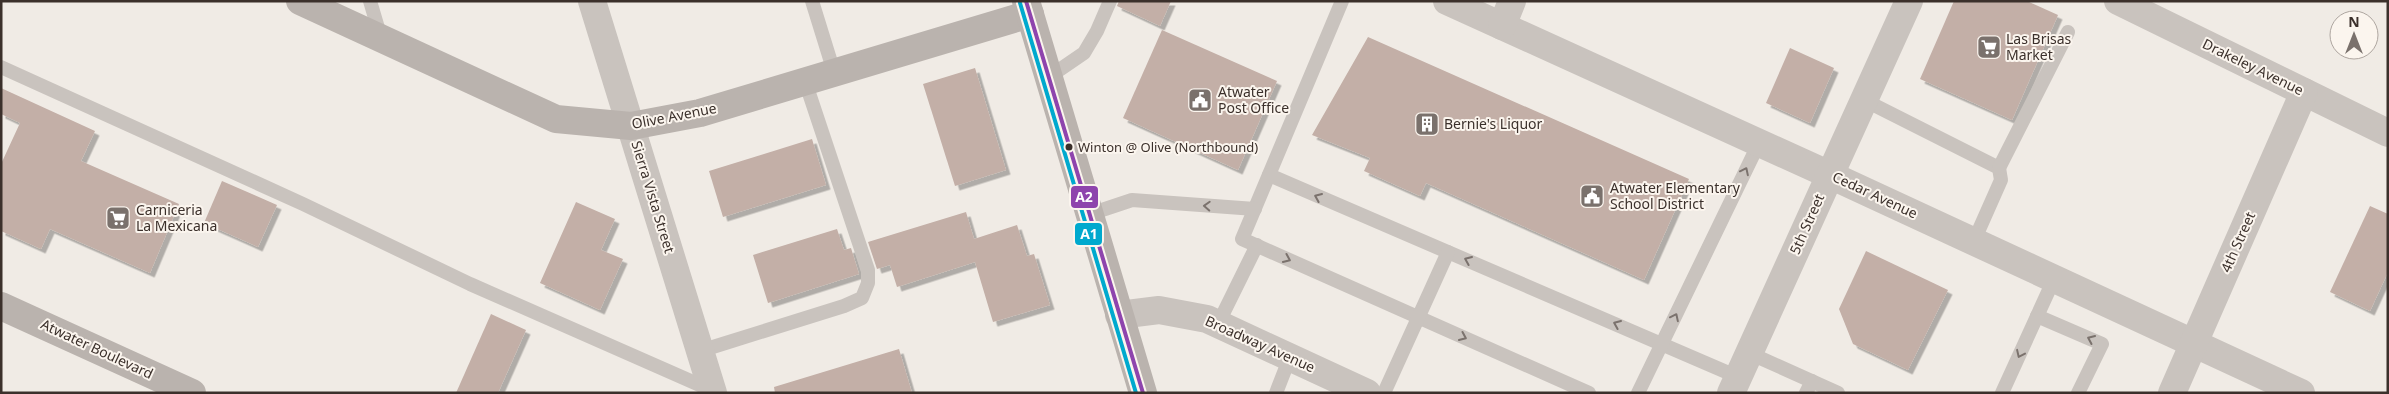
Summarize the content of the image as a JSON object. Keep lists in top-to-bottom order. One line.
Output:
{"streets":{"main road":["Olive Avenue","Atwater Boulevard"],"street":["Drakeley Avenue","Cedar Avenue","Sierra Vista Street","5th Street","4th Street","Broadway Avenue"]},"crossings":[["Drakeley Avenue","4th Street"],["Olive Avenue","Sierra Vista Street"],["Cedar Avenue","5th Street"],["Cedar Avenue","4th Street"]],"places":{"supermarket":["Las Brisas Market","Carniceria La Mexicana"],"public building":["Atwater Post Office","Atwater Elementary School District"],"building":["Bernie's Liquor"],"other":["Winton @ Olive (Northbound)"]},"lines":["transit line A2","transit line A1"],"north":"top"}
